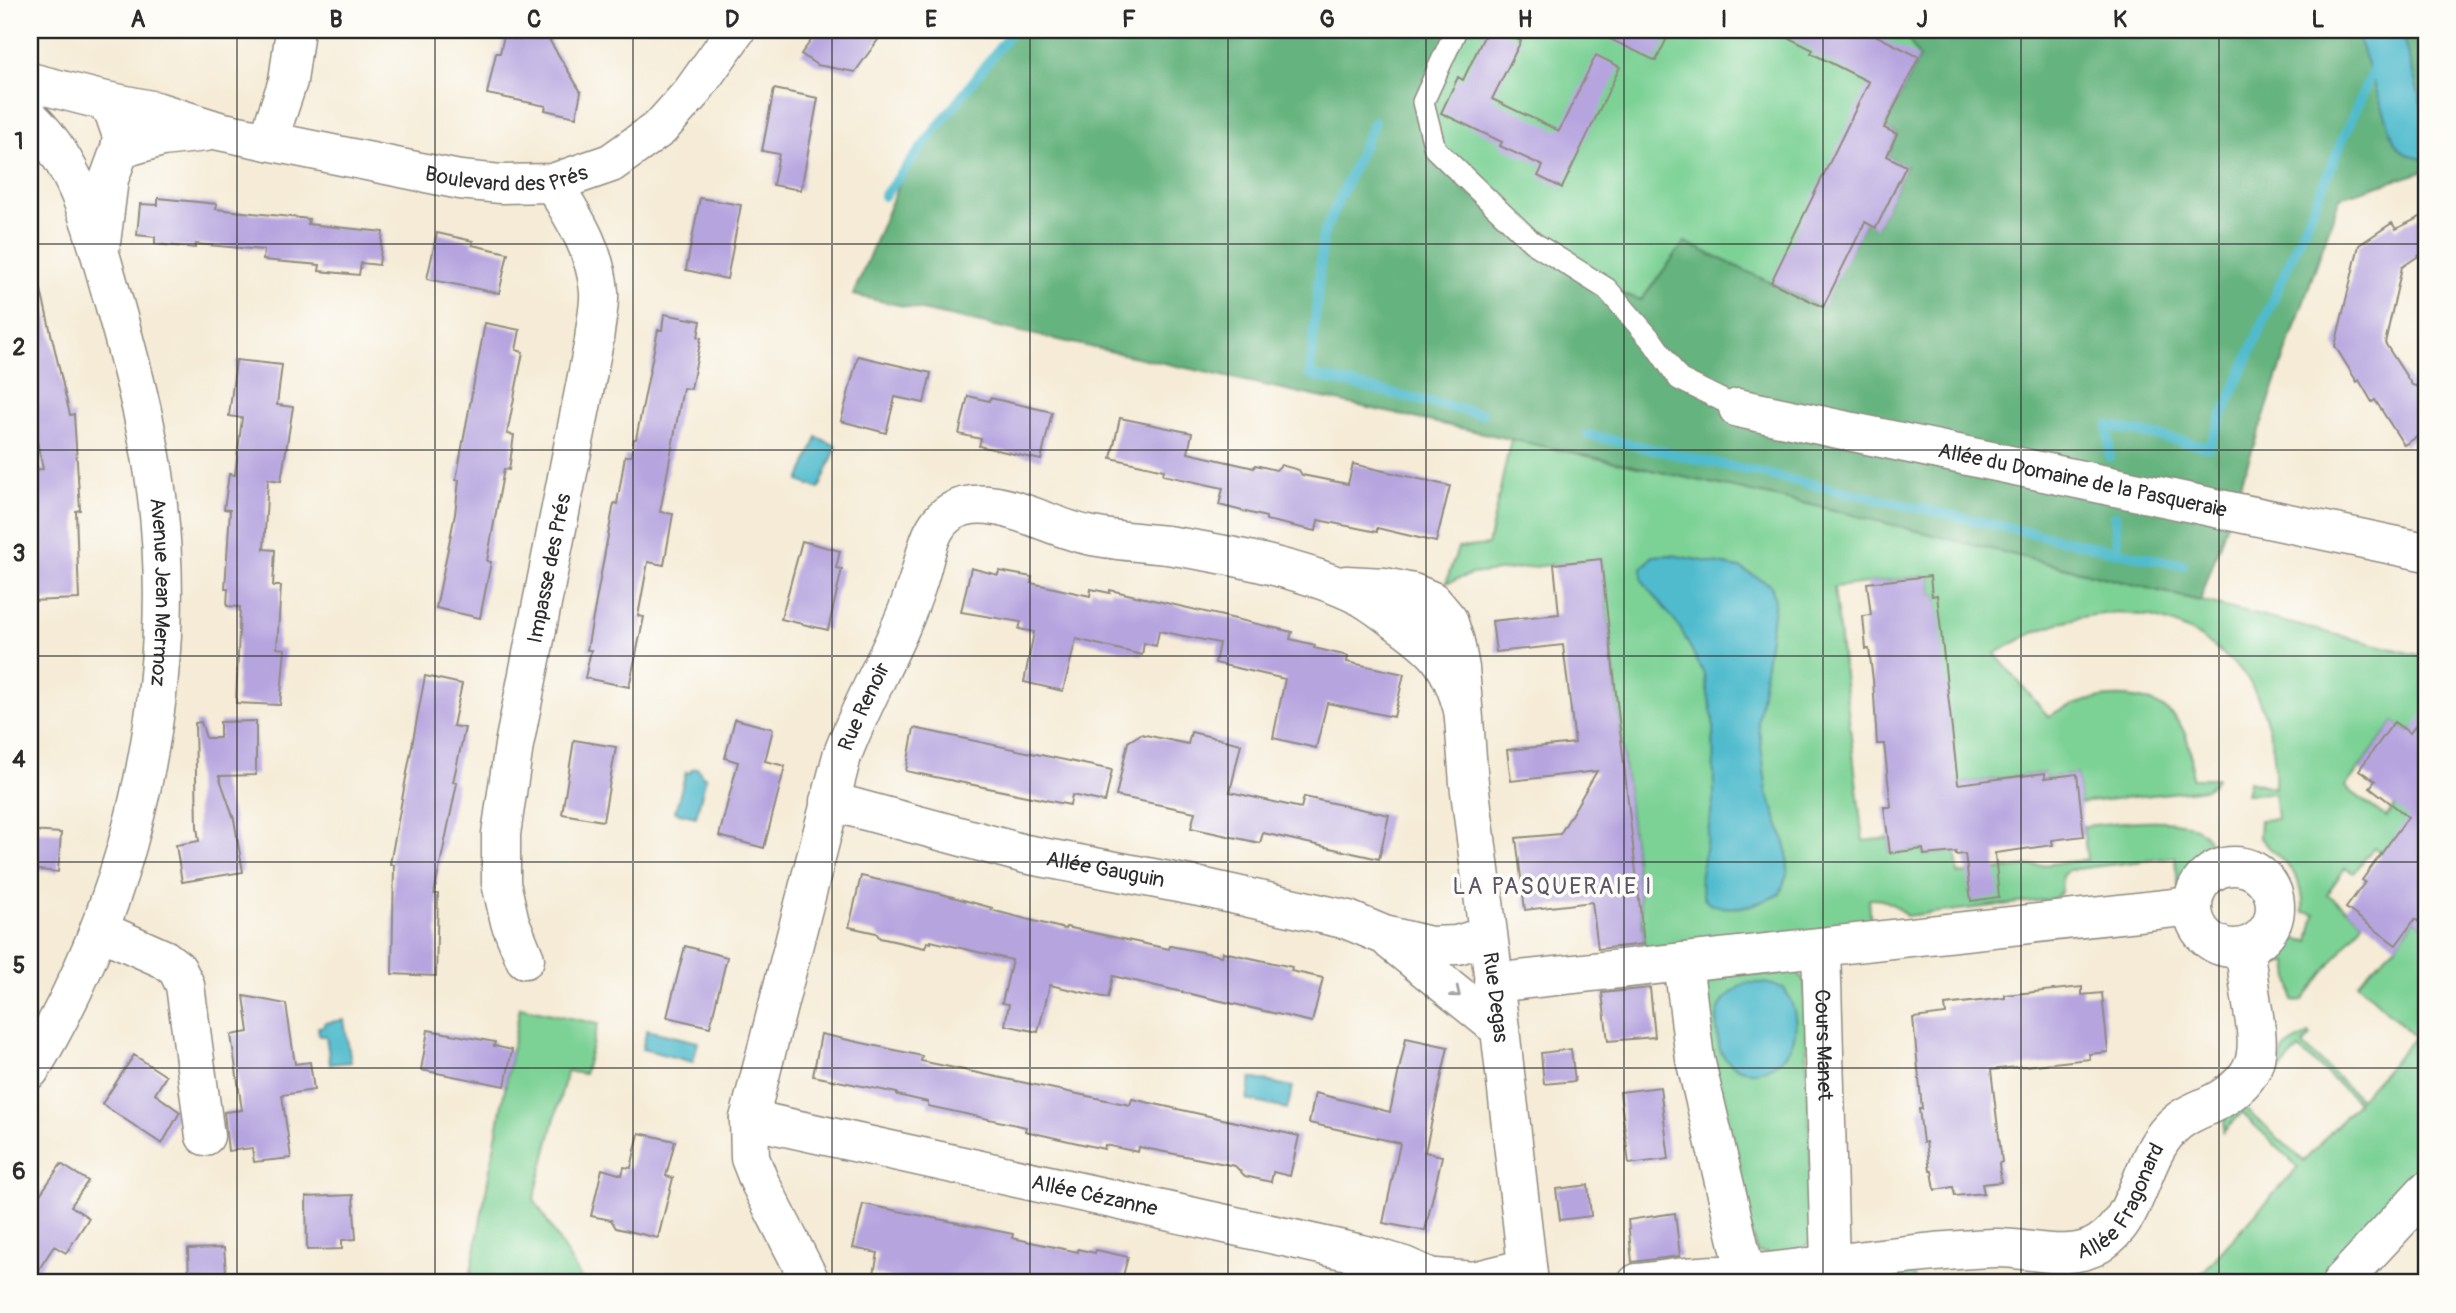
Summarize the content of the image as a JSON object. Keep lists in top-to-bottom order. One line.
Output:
{"streets":{"street":["Boulevard des Prés","Allée du Domaine de la Pasqueraie","Impasse des Prés","Avenue Jean Mermoz","Rue Renoir","Allée Gauguin","Rue Degas","Cours Manet","Allée Fragonard","Allée Cézanne"]},"crossings":[["Boulevard des Prés","Impasse des Prés"],["Boulevard des Prés","Avenue Jean Mermoz"],["Rue Renoir","Allée Gauguin"],["Rue Renoir","Rue Degas"],["Rue Renoir","Allée Cézanne"],["Allée Gauguin","Rue Degas"],["Rue Degas","Allée Cézanne"],["Cours Manet","Allée Fragonard"]],"districts":["LA PASQUERAIE I"],"grid":{"columns":["A","B","C","D","E","F","G","H","I","J","K","L"],"rows":["1","2","3","4","5","6"]}}
